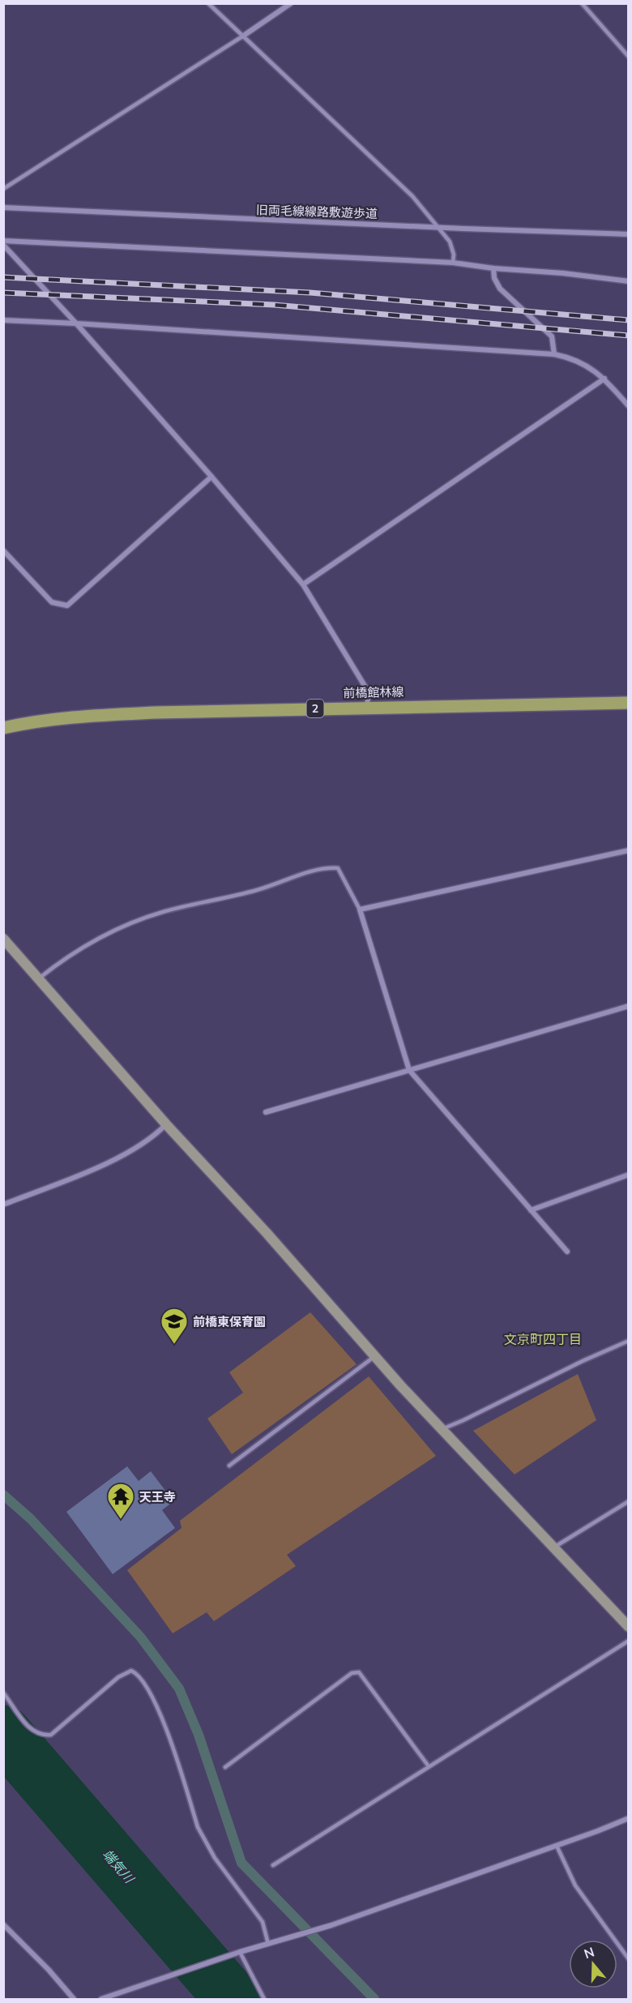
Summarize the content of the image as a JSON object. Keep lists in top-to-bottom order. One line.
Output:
{"streets":{"main road":["前橋館林線","2"],"street":["旧両毛線線路敷遊歩道"]},"districts":["文京町四丁目"],"water":["端気川"],"places":{"school or university":["前橋東保育園"],"temple":["天王寺"]},"north":"top"}
